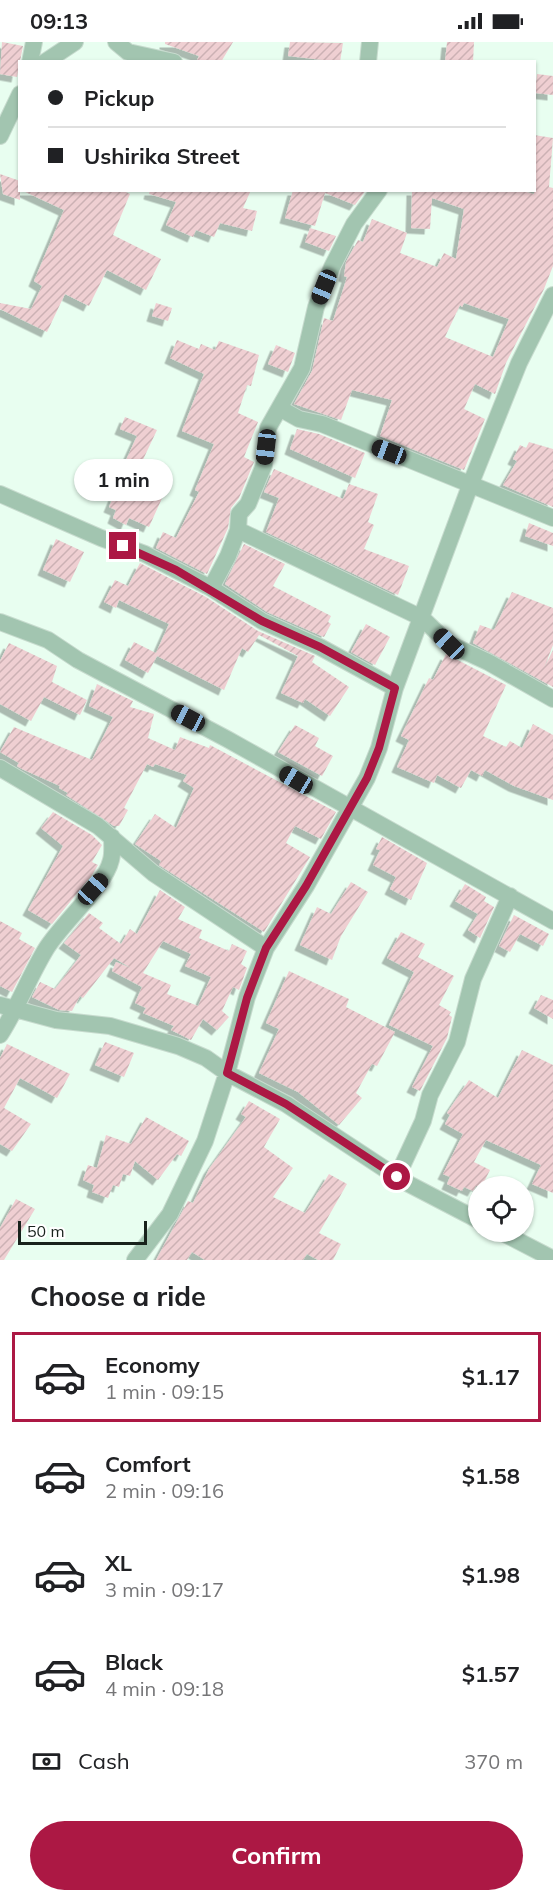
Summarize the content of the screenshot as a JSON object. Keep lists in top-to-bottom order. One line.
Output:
{"scale_bar":"50 m","page":{"status":"09:13","banner":["Pickup","Ushirika Street"],"bubble":"1 min","scale":"50 m","heading":"Choose a ride","list":[{"name":"Economy","note":"1 min · 09:15","value":"$1.17"},{"name":"Comfort","note":"2 min · 09:16","value":"$1.58"},{"name":"XL","note":"3 min · 09:17","value":"$1.98"},{"name":"Black","note":"4 min · 09:18","value":"$1.57"}],"pay":["Cash","370 m"],"buttons":"Confirm"}}
